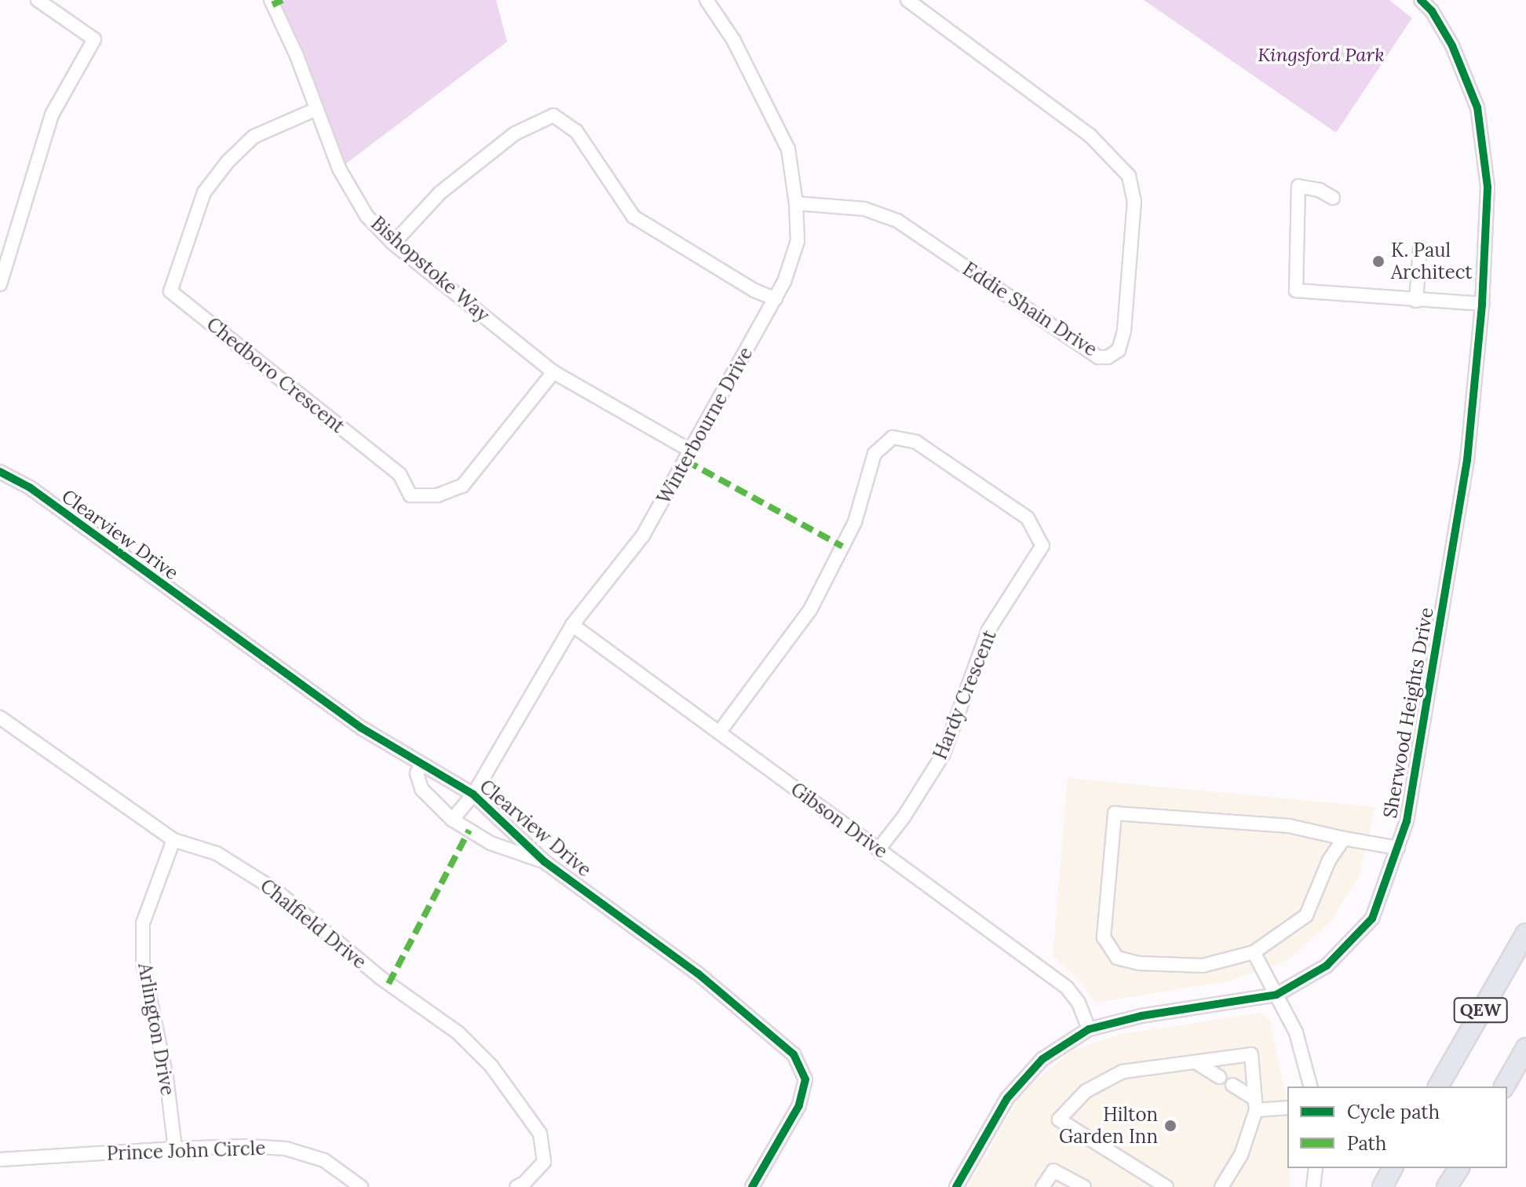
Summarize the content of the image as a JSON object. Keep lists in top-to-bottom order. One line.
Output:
{"streets":{"highway":["QEW"],"street":["Bishopstoke Way","Eddie Shain Drive","Chedboro Crescent","Winterbourne Drive","Clearview Drive","Hardy Crescent","Sherwood Heights Drive","Gibson Drive","Chalfield Drive","Arlington Drive","Prince John Circle"]},"crossings":[["Bishopstoke Way","Chedboro Crescent"],["Bishopstoke Way","Winterbourne Drive"],["Eddie Shain Drive","Winterbourne Drive"],["Winterbourne Drive","Clearview Drive"],["Winterbourne Drive","Gibson Drive"],["Hardy Crescent","Gibson Drive"],["Sherwood Heights Drive","Gibson Drive"],["Chalfield Drive","Arlington Drive"],["Arlington Drive","Prince John Circle"]],"parks":["Kingsford Park"],"places":["K. Paul Architect","Hilton Garden Inn"],"legend":["Cycle path","Path"]}
